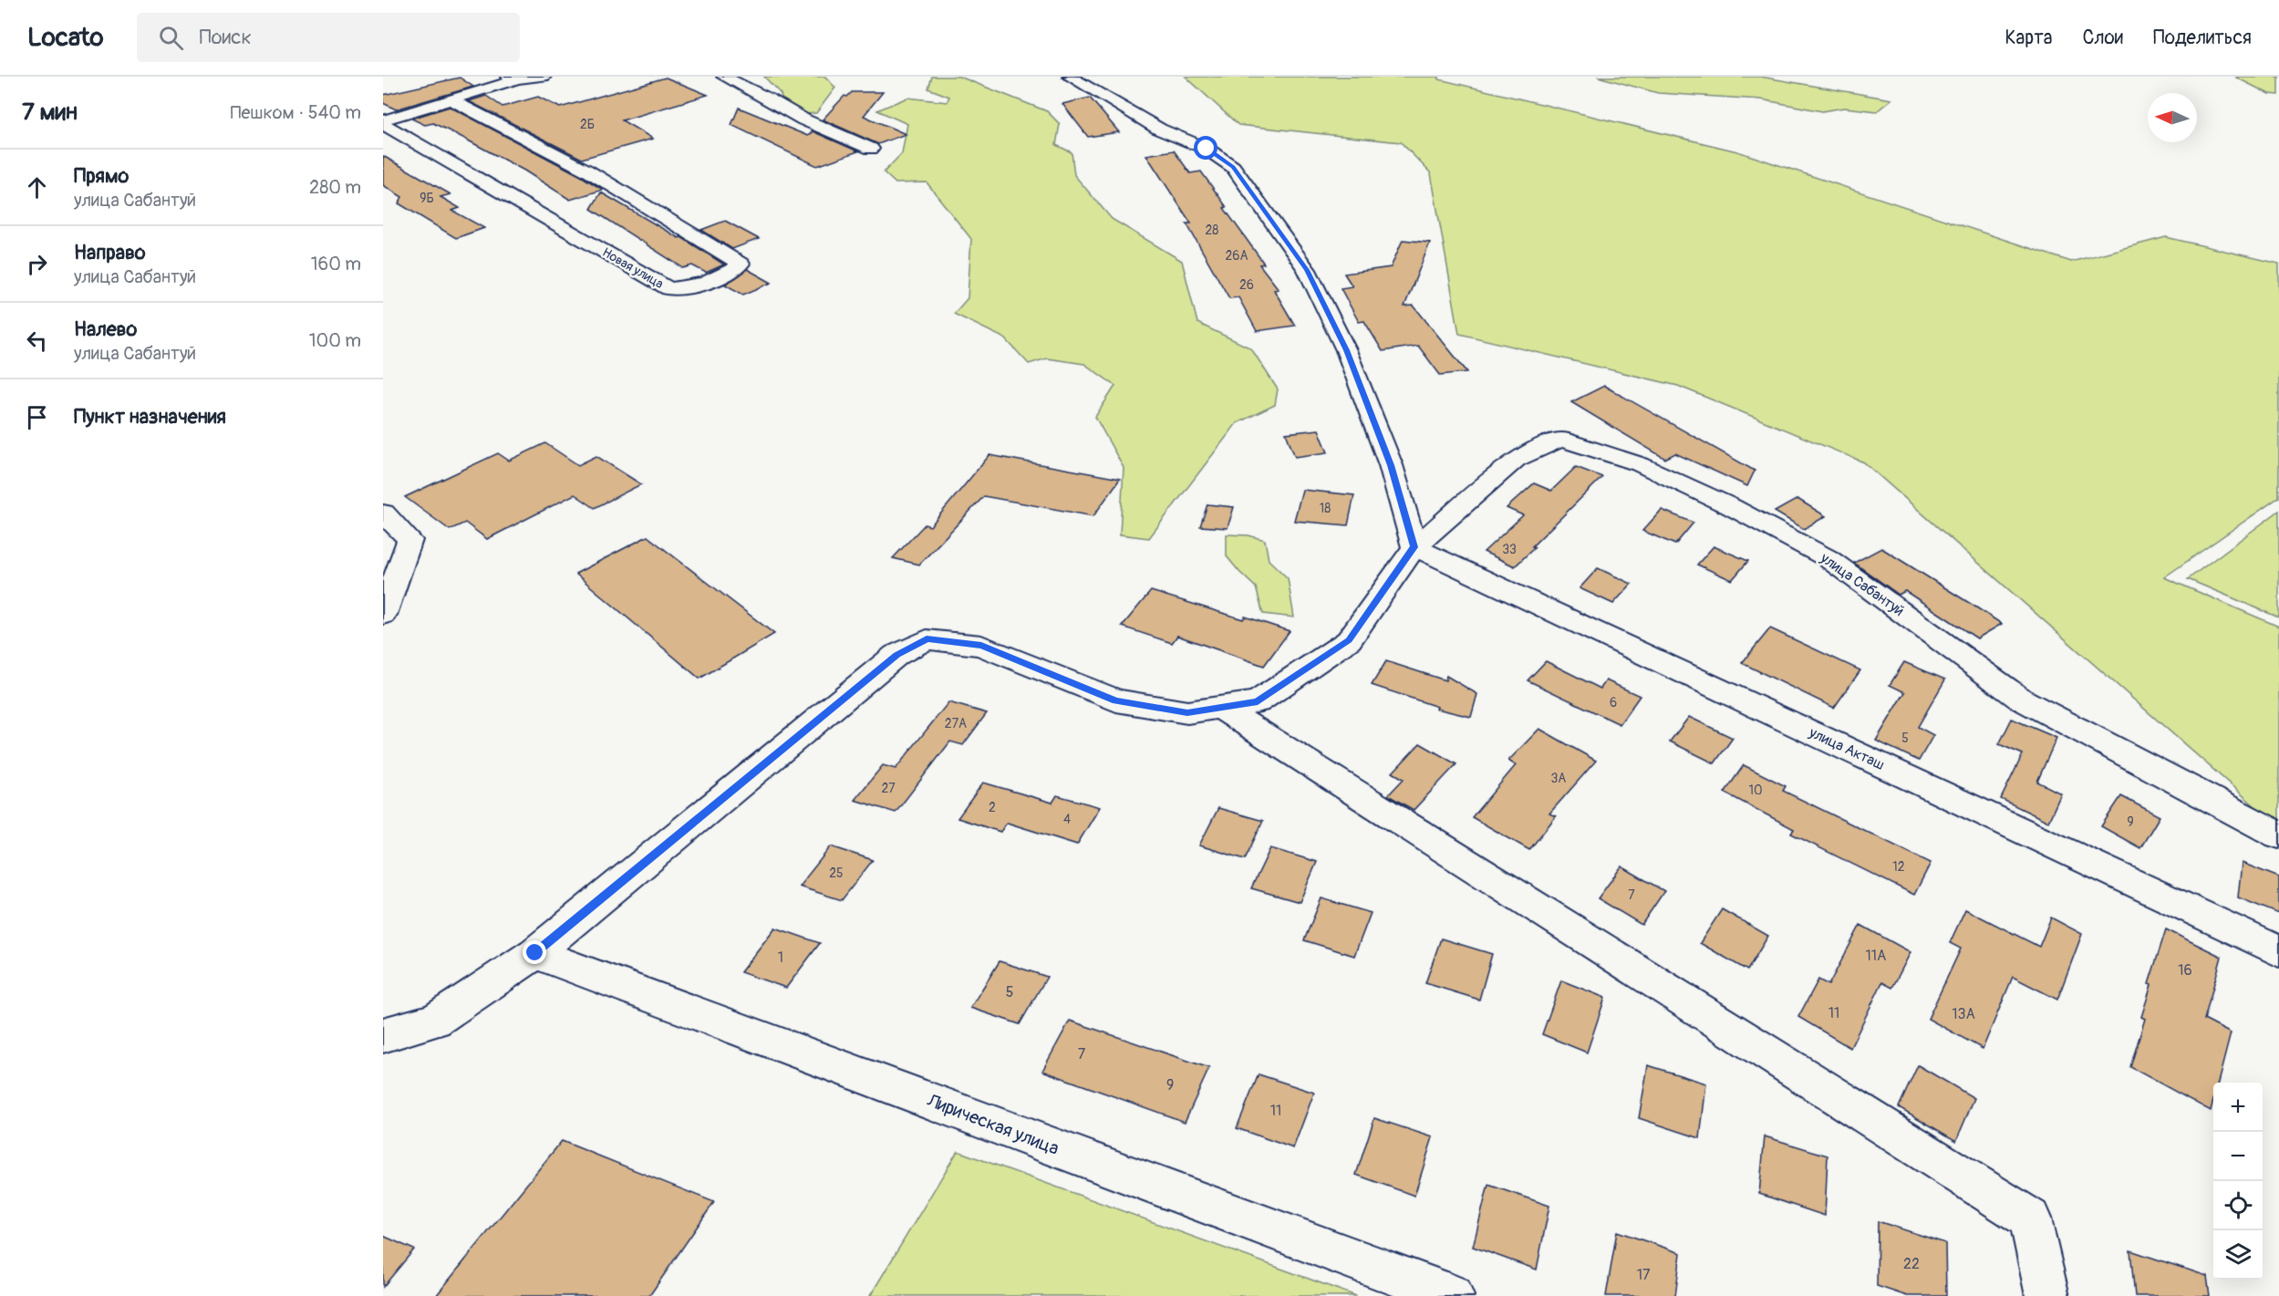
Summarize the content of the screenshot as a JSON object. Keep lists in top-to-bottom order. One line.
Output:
{"streets":{"street":["Новая улица","улица Сабантуй","улица Акташ","Лирическая улица"]},"crossings":[["улица Сабантуй","улица Акташ"],["улица Сабантуй","Лирическая улица"]],"house_numbers":["2Б","9Б","28","26А","26","18","33","6","27А","5","3А","27","10","2","4","9","12","25","7","11А","1","16","5","11","13А","7","9","11","22","17"],"north":"left","page":{"header":"Locato","search":"Поиск","nav":["Карта","Слои","Поделиться"],"heading":["7 мин","Пешком · 540 m"],"list":[["Прямо","улица Сабантуй","280 m"],["Направо","улица Сабантуй","160 m"],["Налево","улица Сабантуй","100 m"],"Пункт назначения"],"map_buttons":["+","−"]}}
